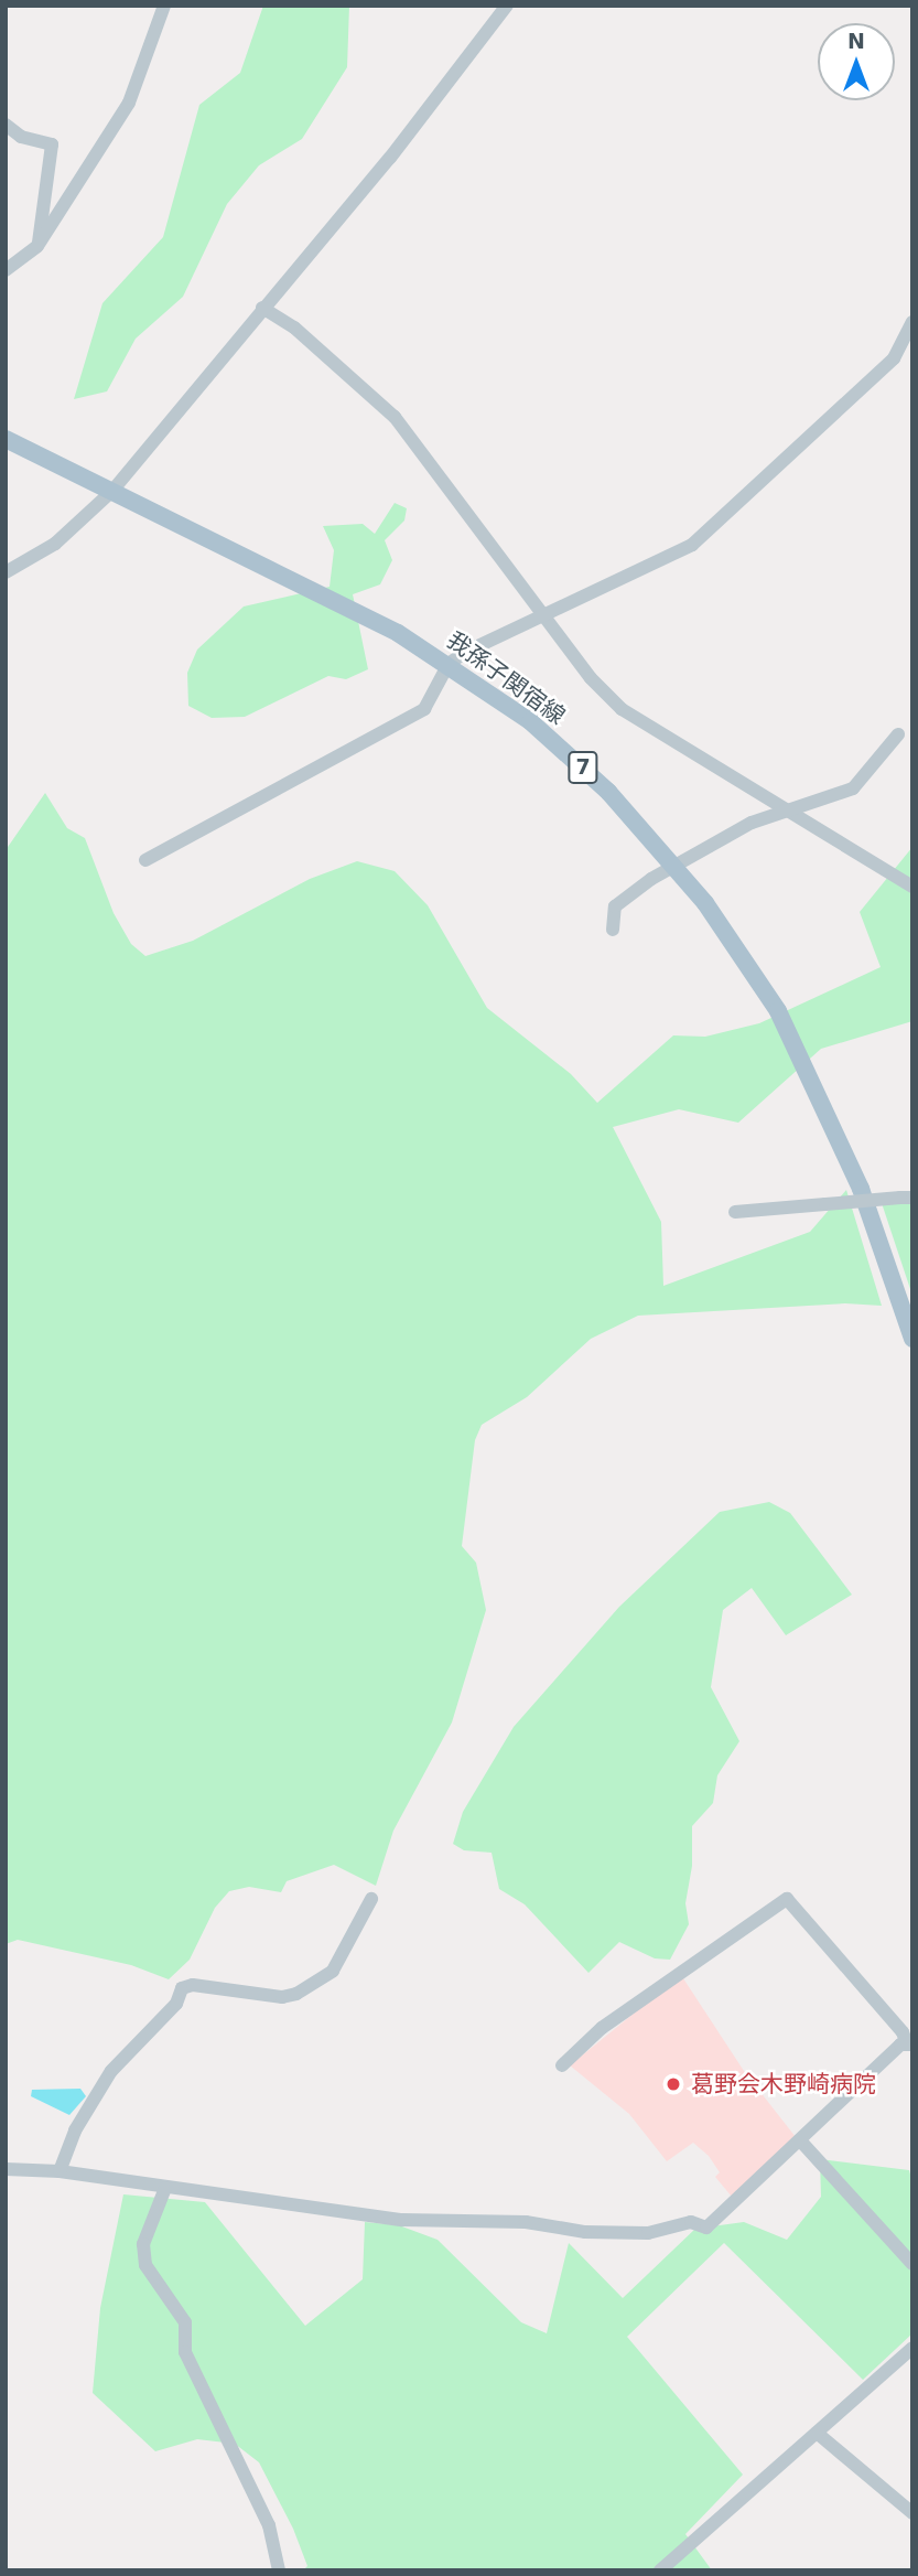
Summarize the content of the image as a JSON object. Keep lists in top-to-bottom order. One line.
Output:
{"streets":{"main road":["我孫子関宿線","7"]},"places":["葛野会木野崎病院"],"north":"top"}
